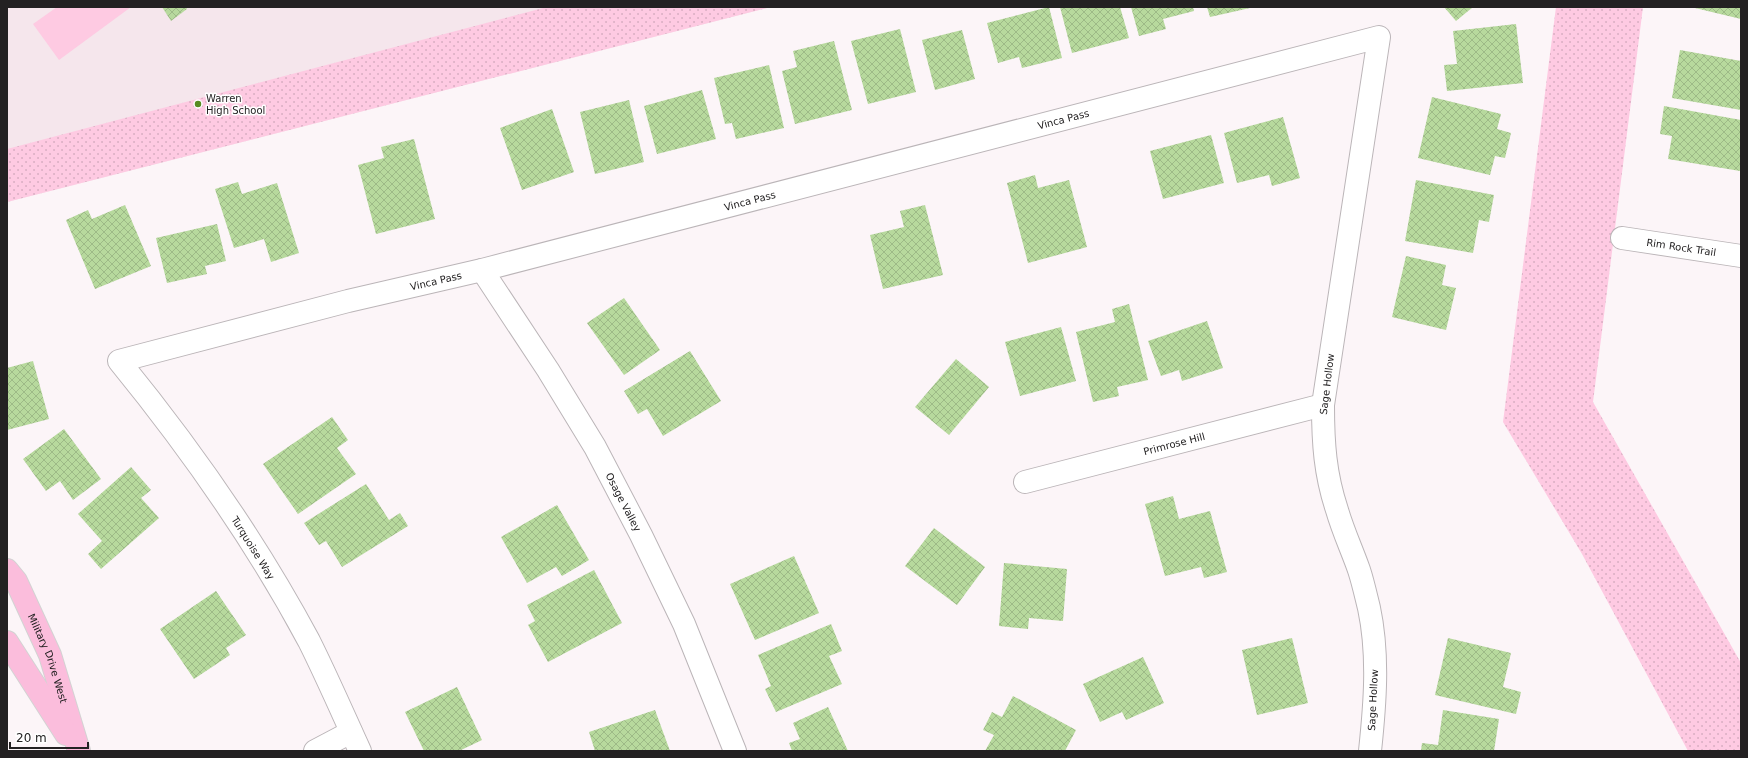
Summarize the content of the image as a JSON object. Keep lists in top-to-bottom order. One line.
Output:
{"streets":{"main road":["Military Drive West"],"street":["Vinca Pass","Rim Rock Trail","Sage Hollow","Primrose Hill","Osage Valley","Turquoise Way"]},"crossings":[["Vinca Pass","Sage Hollow"],["Vinca Pass","Osage Valley"],["Vinca Pass","Turquoise Way"],["Sage Hollow","Primrose Hill"]],"places":["Warren High School"],"scale_bar":"20 m"}
